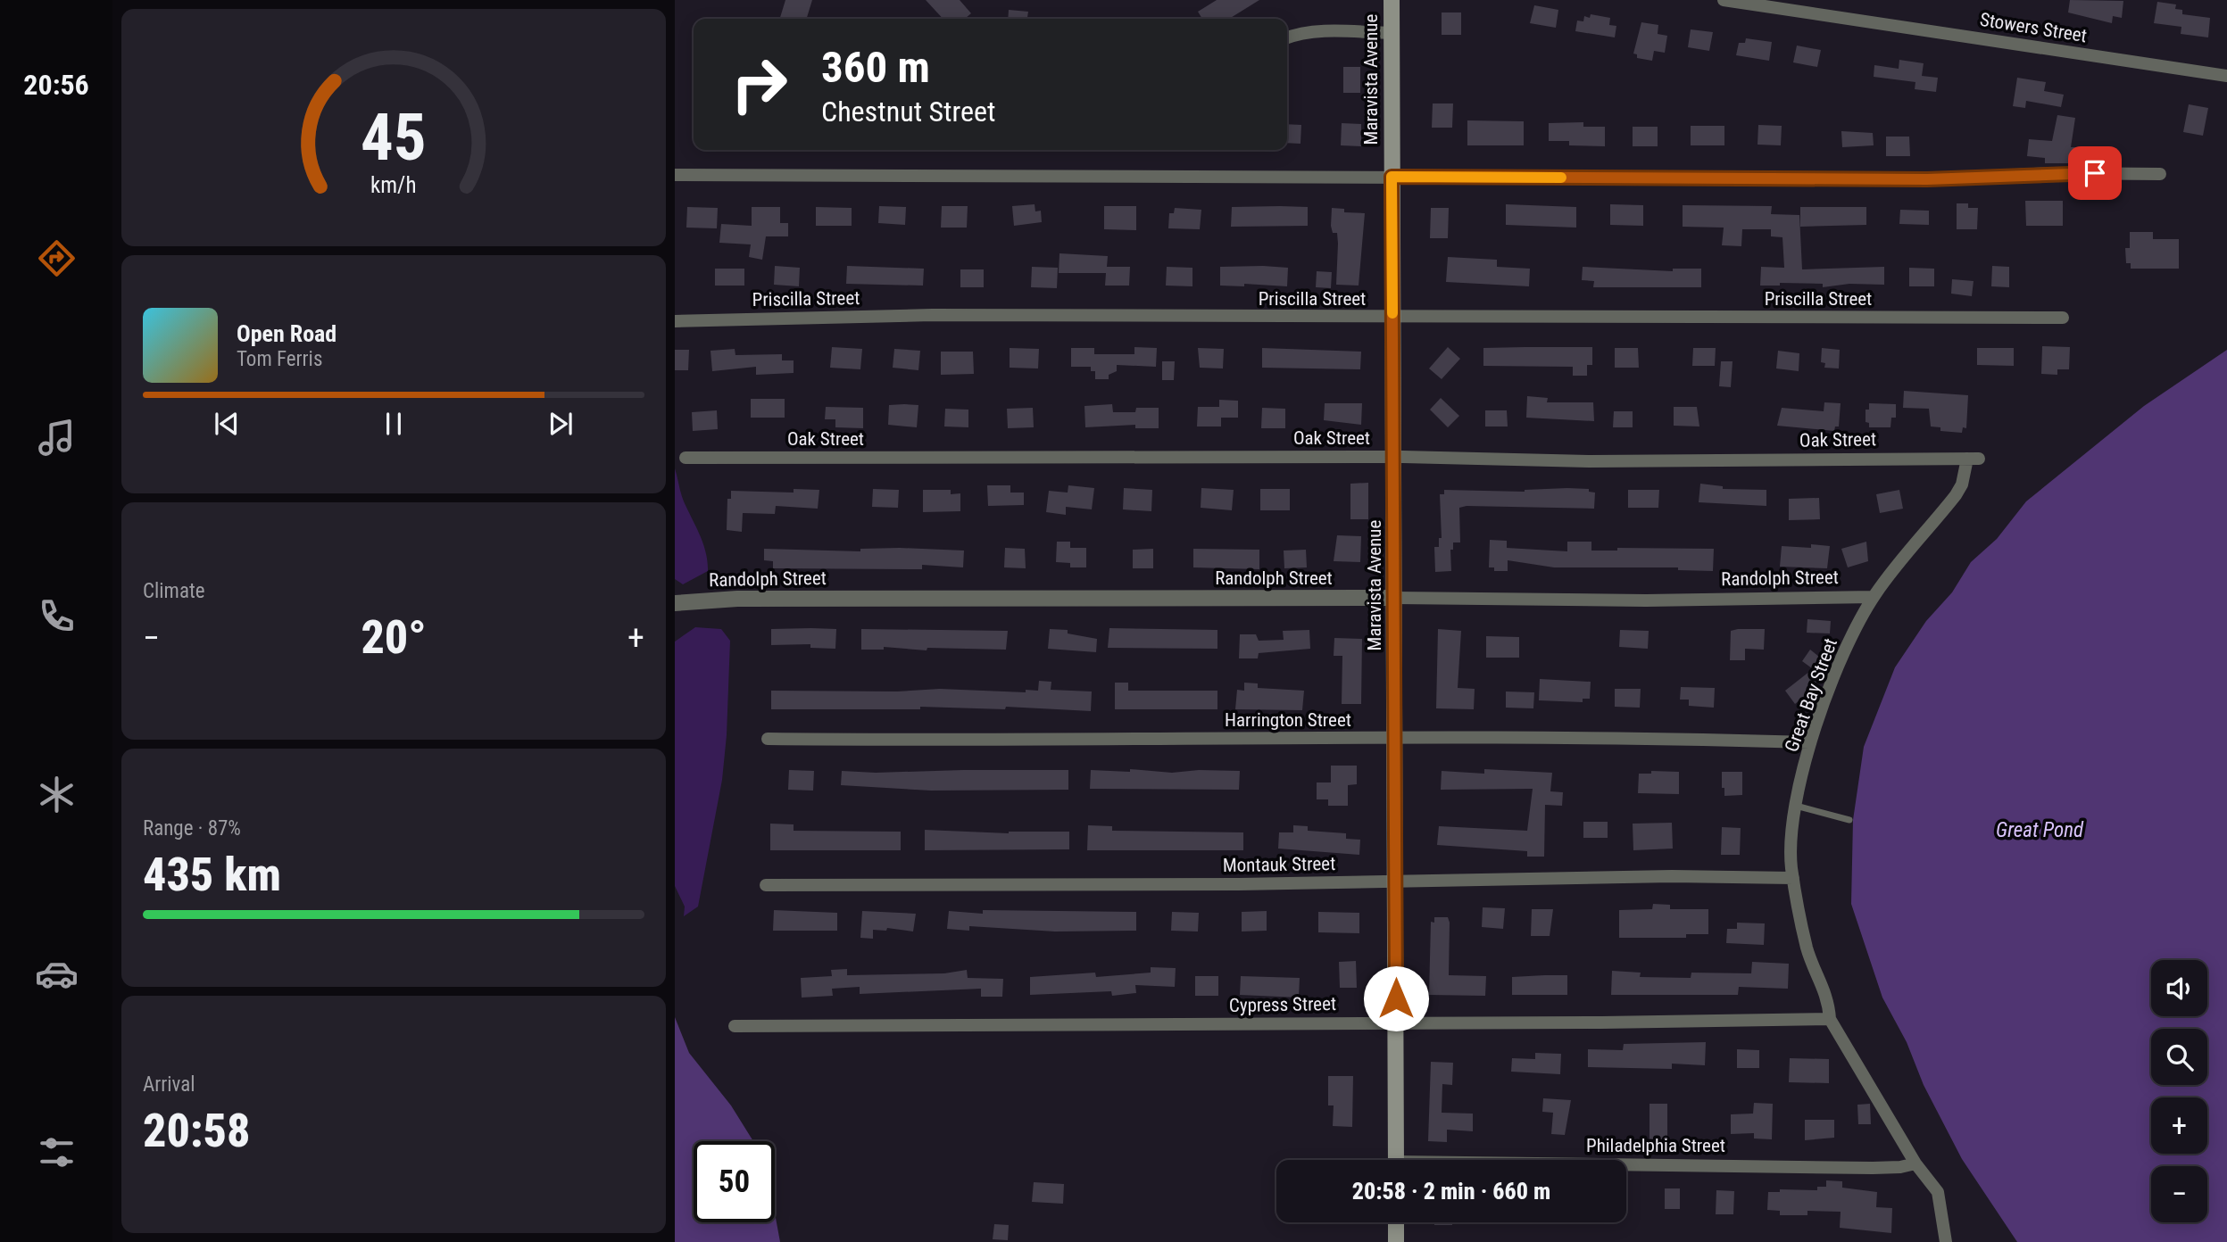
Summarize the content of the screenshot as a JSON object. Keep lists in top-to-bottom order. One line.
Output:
{"streets":{"main road":["Maravista Avenue"],"street":["Stowers Street","Priscilla Street","Oak Street","Randolph Street","Great Bay Street","Harrington Street","Montauk Street","Cypress Street","Philadelphia Street"]},"crossings":[["Maravista Avenue","Priscilla Street"],["Maravista Avenue","Oak Street"],["Maravista Avenue","Randolph Street"],["Maravista Avenue","Harrington Street"],["Maravista Avenue","Montauk Street"],["Maravista Avenue","Cypress Street"],["Oak Street","Great Bay Street"],["Randolph Street","Great Bay Street"],["Great Bay Street","Harrington Street"],["Great Bay Street","Montauk Street"],["Great Bay Street","Cypress Street"],["Great Bay Street","Philadelphia Street"]],"water":["Great Pond"],"page":{"tabs":"20:56","turn":["360 m","Chestnut Street"],"song":["Open Road","Tom Ferris"],"tile":["Climate",["Range · 87%","435 km"],["Arrival","20:58"]],"heat":["−","20°","+"],"map_buttons":["+","−"],"limit":"50","trip":"20:58 · 2 min · 660 m","gauge":["45","km/h"]}}
